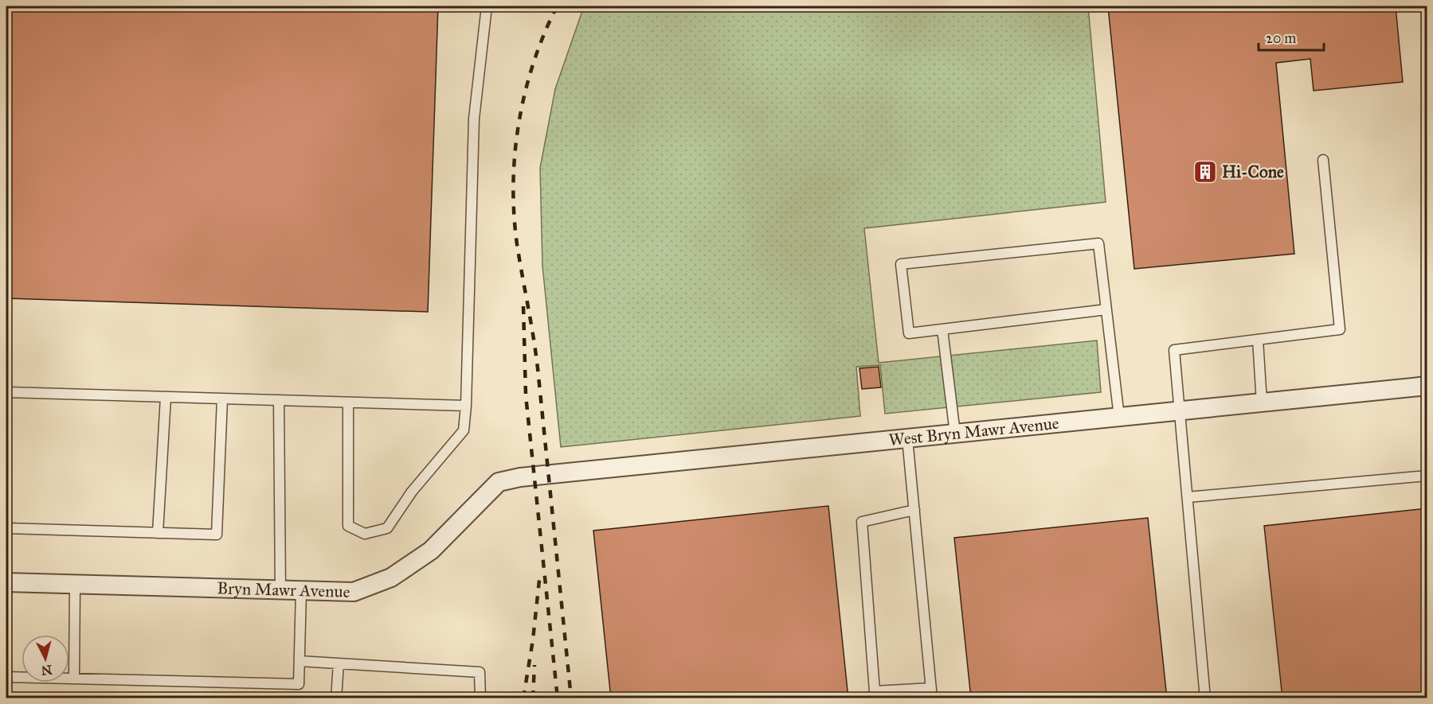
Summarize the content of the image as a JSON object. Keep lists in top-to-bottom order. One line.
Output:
{"streets":{"street":["West Bryn Mawr Avenue","Bryn Mawr Avenue"]},"crossings":[["West Bryn Mawr Avenue","Bryn Mawr Avenue"]],"places":{"building":["Hi-Cone"]},"scale_bar":"20 m","north":"bottom"}
